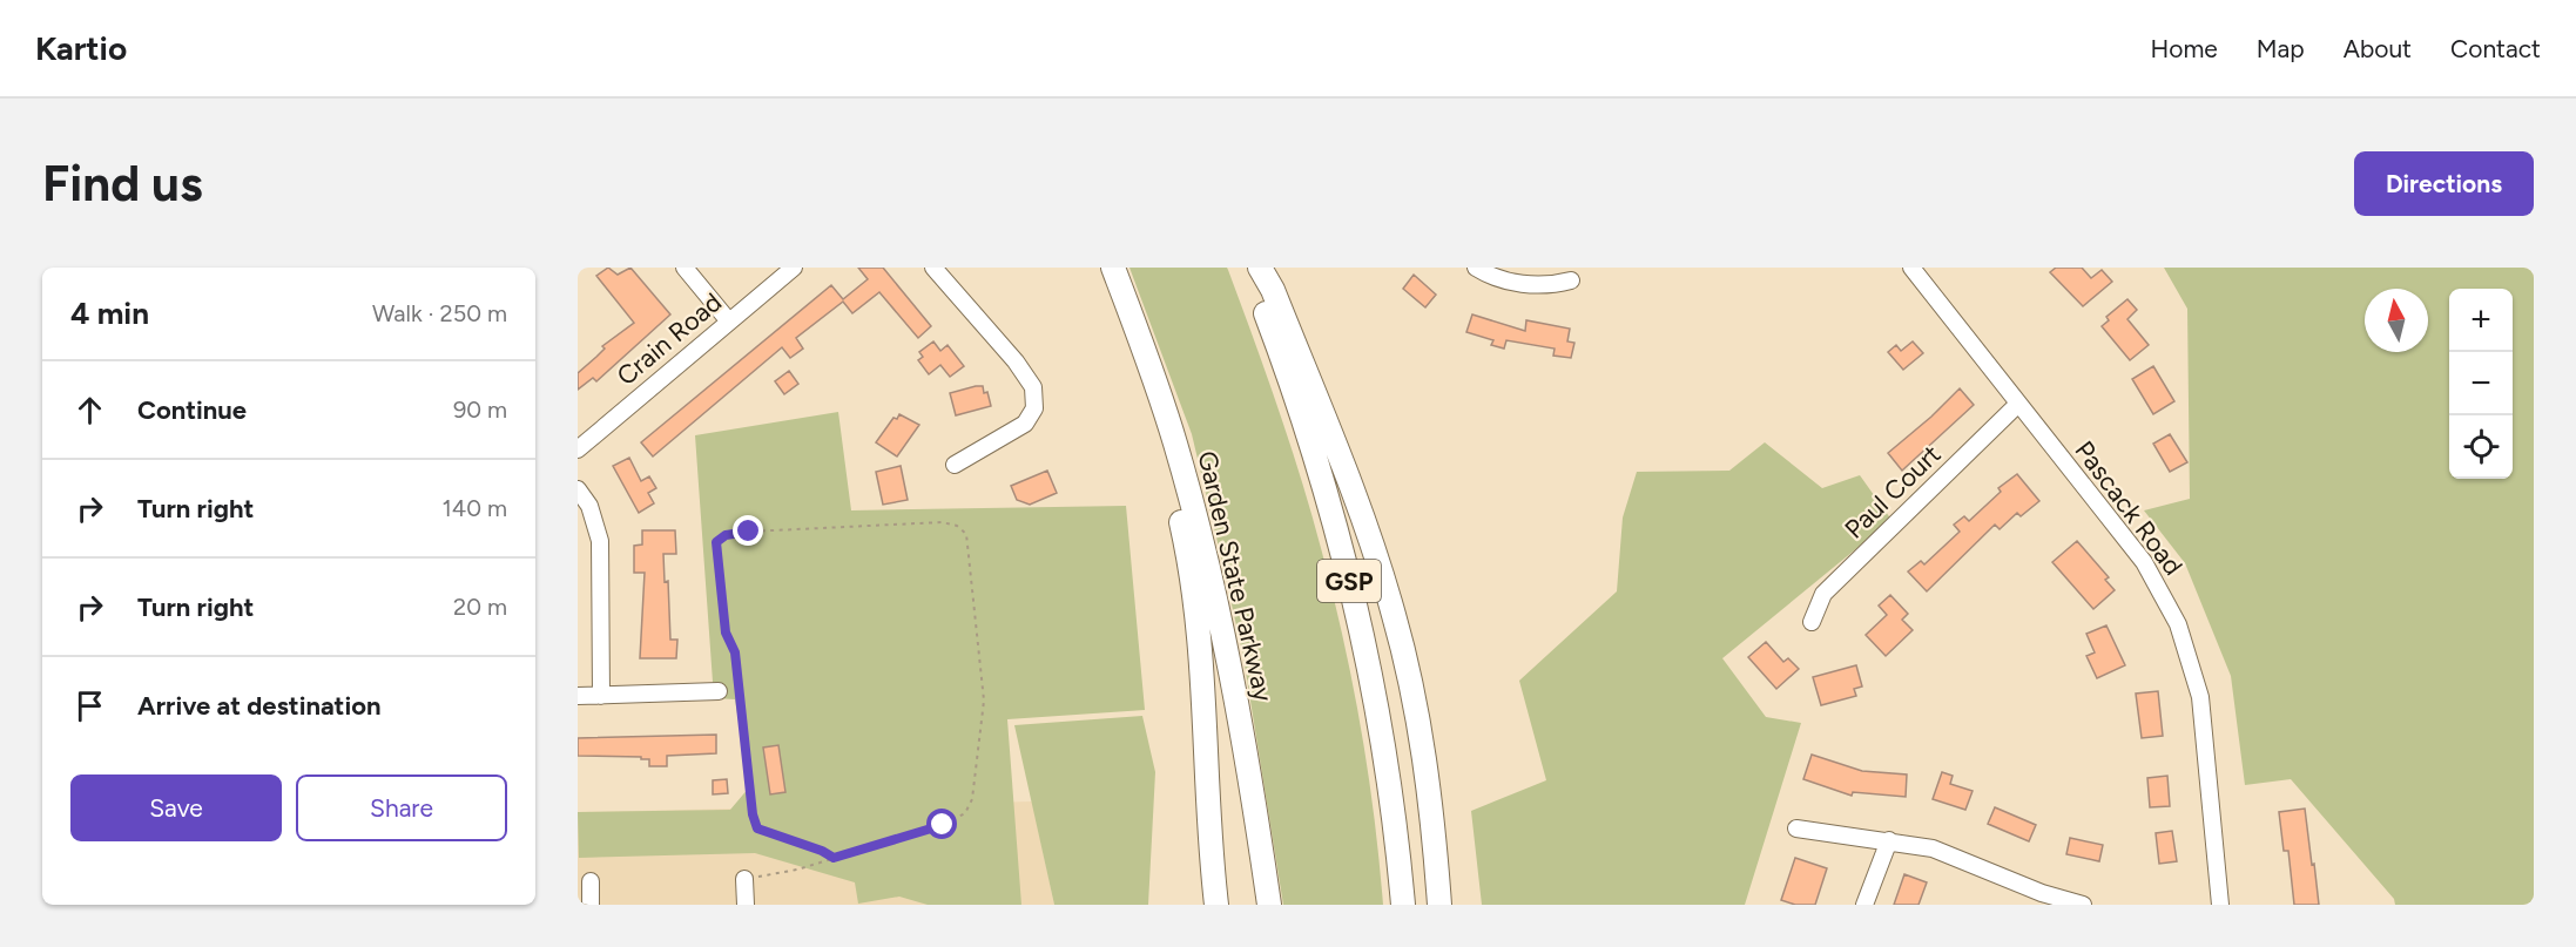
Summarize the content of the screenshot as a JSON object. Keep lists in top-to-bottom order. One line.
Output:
{"streets":{"highway":["Garden State Parkway","GSP"],"street":["Crain Road","Paul Court","Pascack Road"]},"crossings":[["Paul Court","Pascack Road"]],"north":"top","page":{"header":"Kartio","nav":["Home","Map","About","Contact"],"buttons":["Directions",["Save","Share"]],"title":"Find us","heading":["4 min","Walk · 250 m"],"map_buttons":["+","−"],"list":[["Continue","90 m"],["Turn right","140 m"],["Turn right","20 m"],"Arrive at destination"]}}
